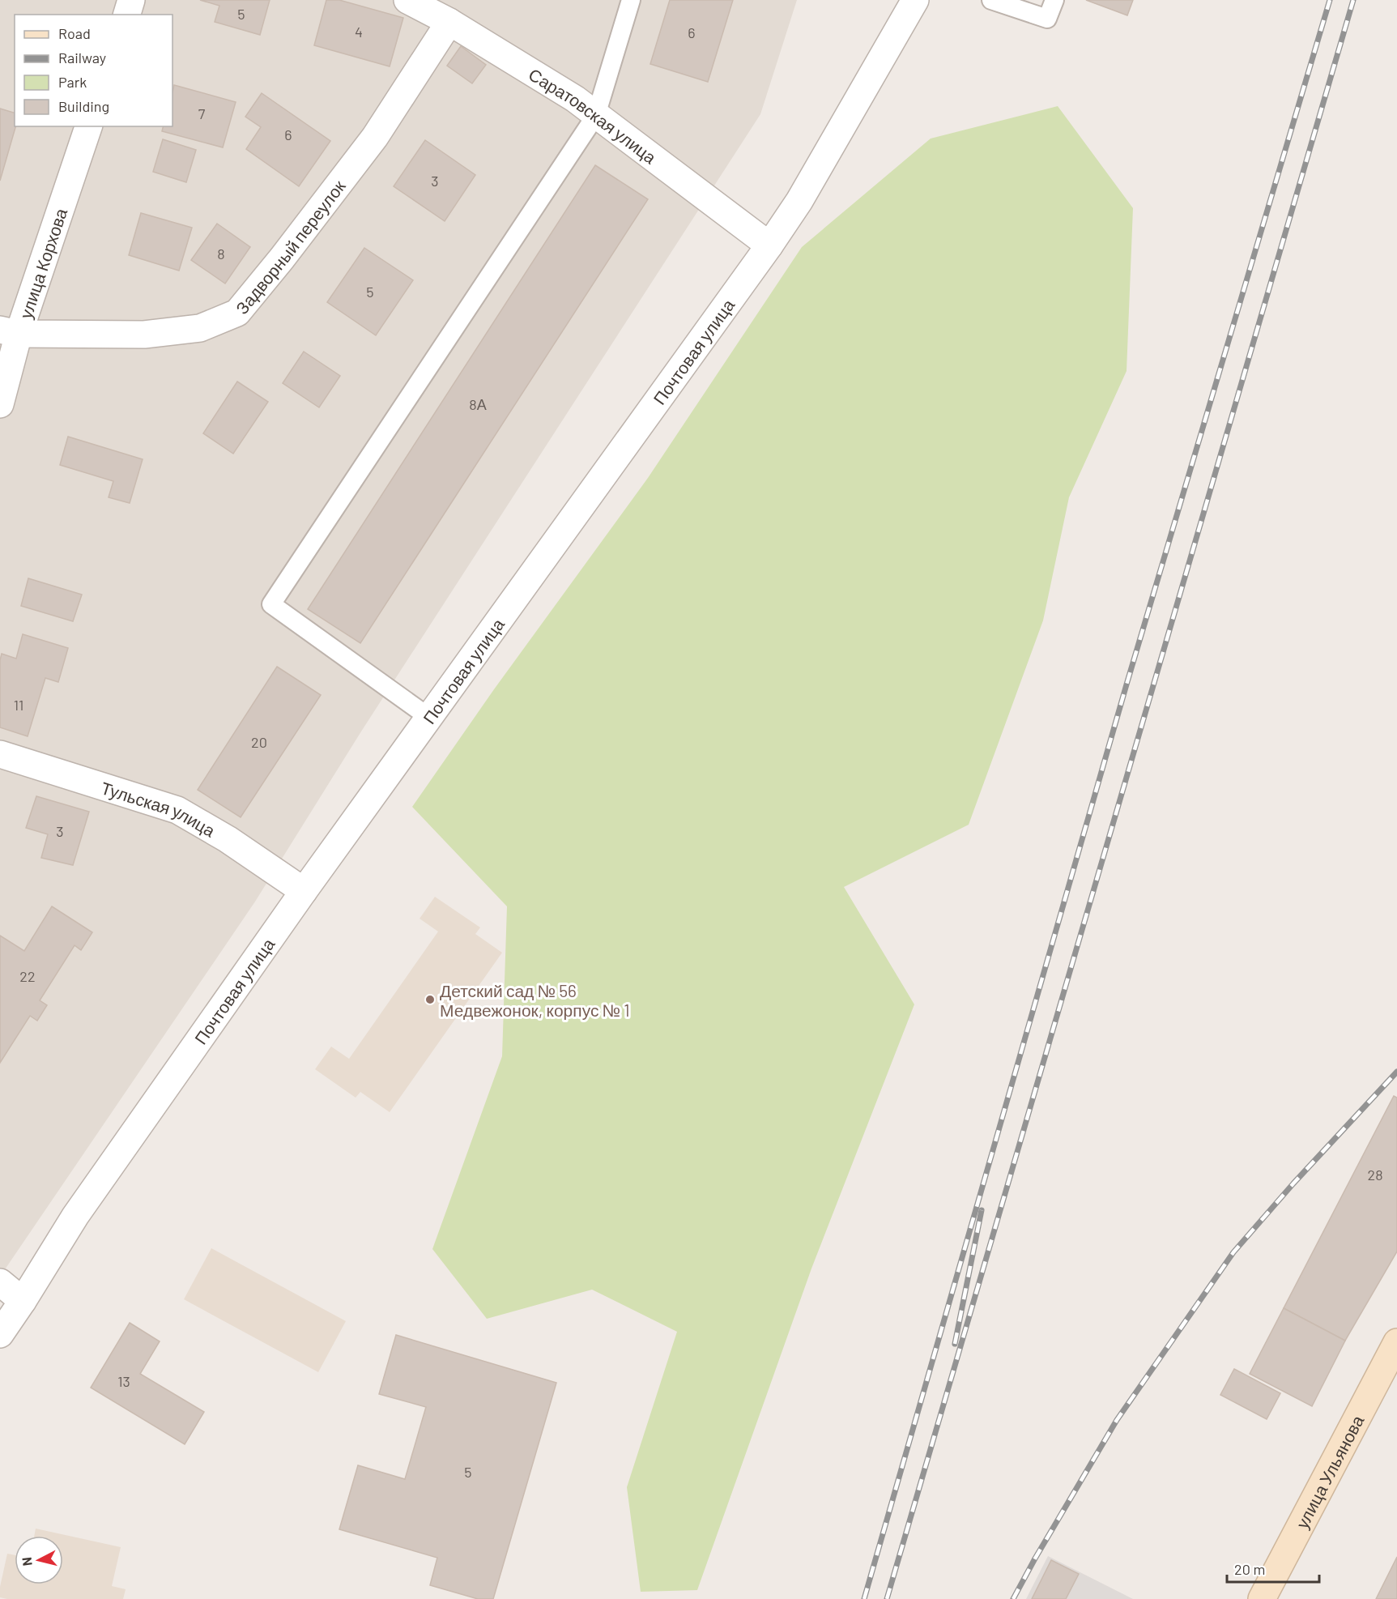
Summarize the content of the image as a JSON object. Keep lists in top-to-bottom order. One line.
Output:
{"streets":{"main road":["улица Ульянова"],"street":["Саратовская улица","Задворный переулок","улица Корхова","Почтовая улица","Тульская улица"]},"crossings":[["Саратовская улица","Задворный переулок"],["Саратовская улица","Почтовая улица"],["Задворный переулок","улица Корхова"],["Почтовая улица","Тульская улица"]],"places":["Детский сад № 56 Медвежонок, корпус № 1"],"house_numbers":["5","4","6","7","6","3","8","5","8А","11","20","3","22","28","13","5"],"legend":["Road","Railway","Park","Building"],"scale_bar":"20 m","north":"left"}
